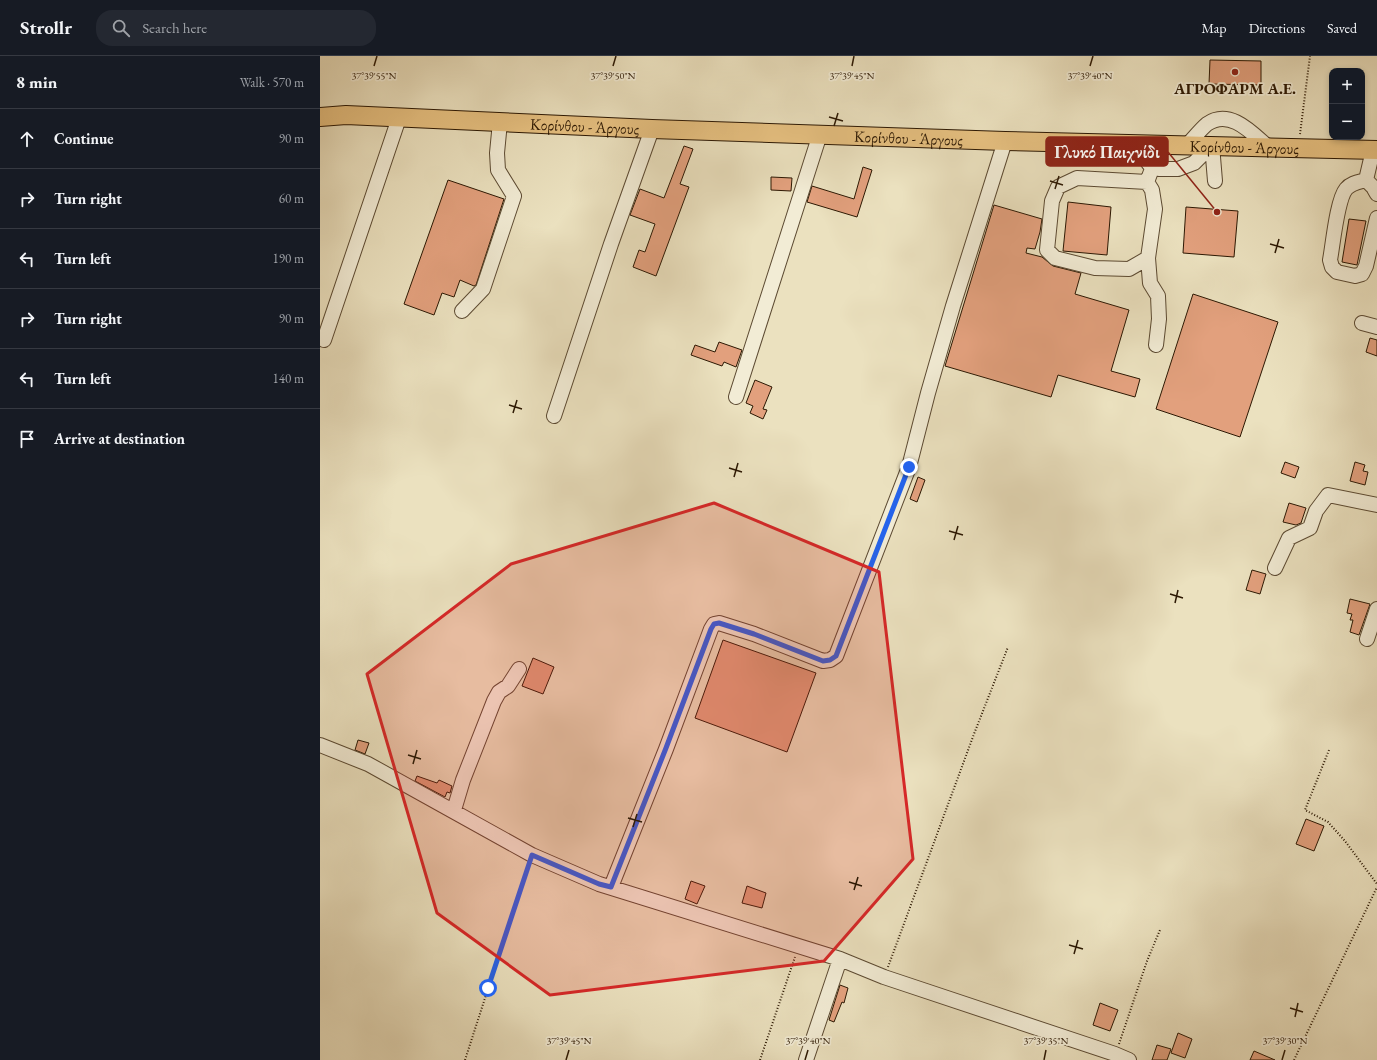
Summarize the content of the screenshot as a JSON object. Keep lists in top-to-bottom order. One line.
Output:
{"streets":{"main road":["Κορίνθου - Άργους"]},"places":["ΑΓΡΟΦΑΡΜ Α.Ε.","Γλυκό Παιχνίδι"],"page":{"header":"Strollr","search":"Search here","nav":["Map","Directions","Saved"],"heading":["8 min","Walk · 570 m"],"map_buttons":["+","−"],"list":[["Continue","90 m"],["Turn right","60 m"],["Turn left","190 m"],["Turn right","90 m"],["Turn left","140 m"],"Arrive at destination"]},"coordinates":["37°39'55\"N","37°39'50\"N","37°39'45\"N","37°39'40\"N","37°39'35\"N","37°39'30\"N"]}
